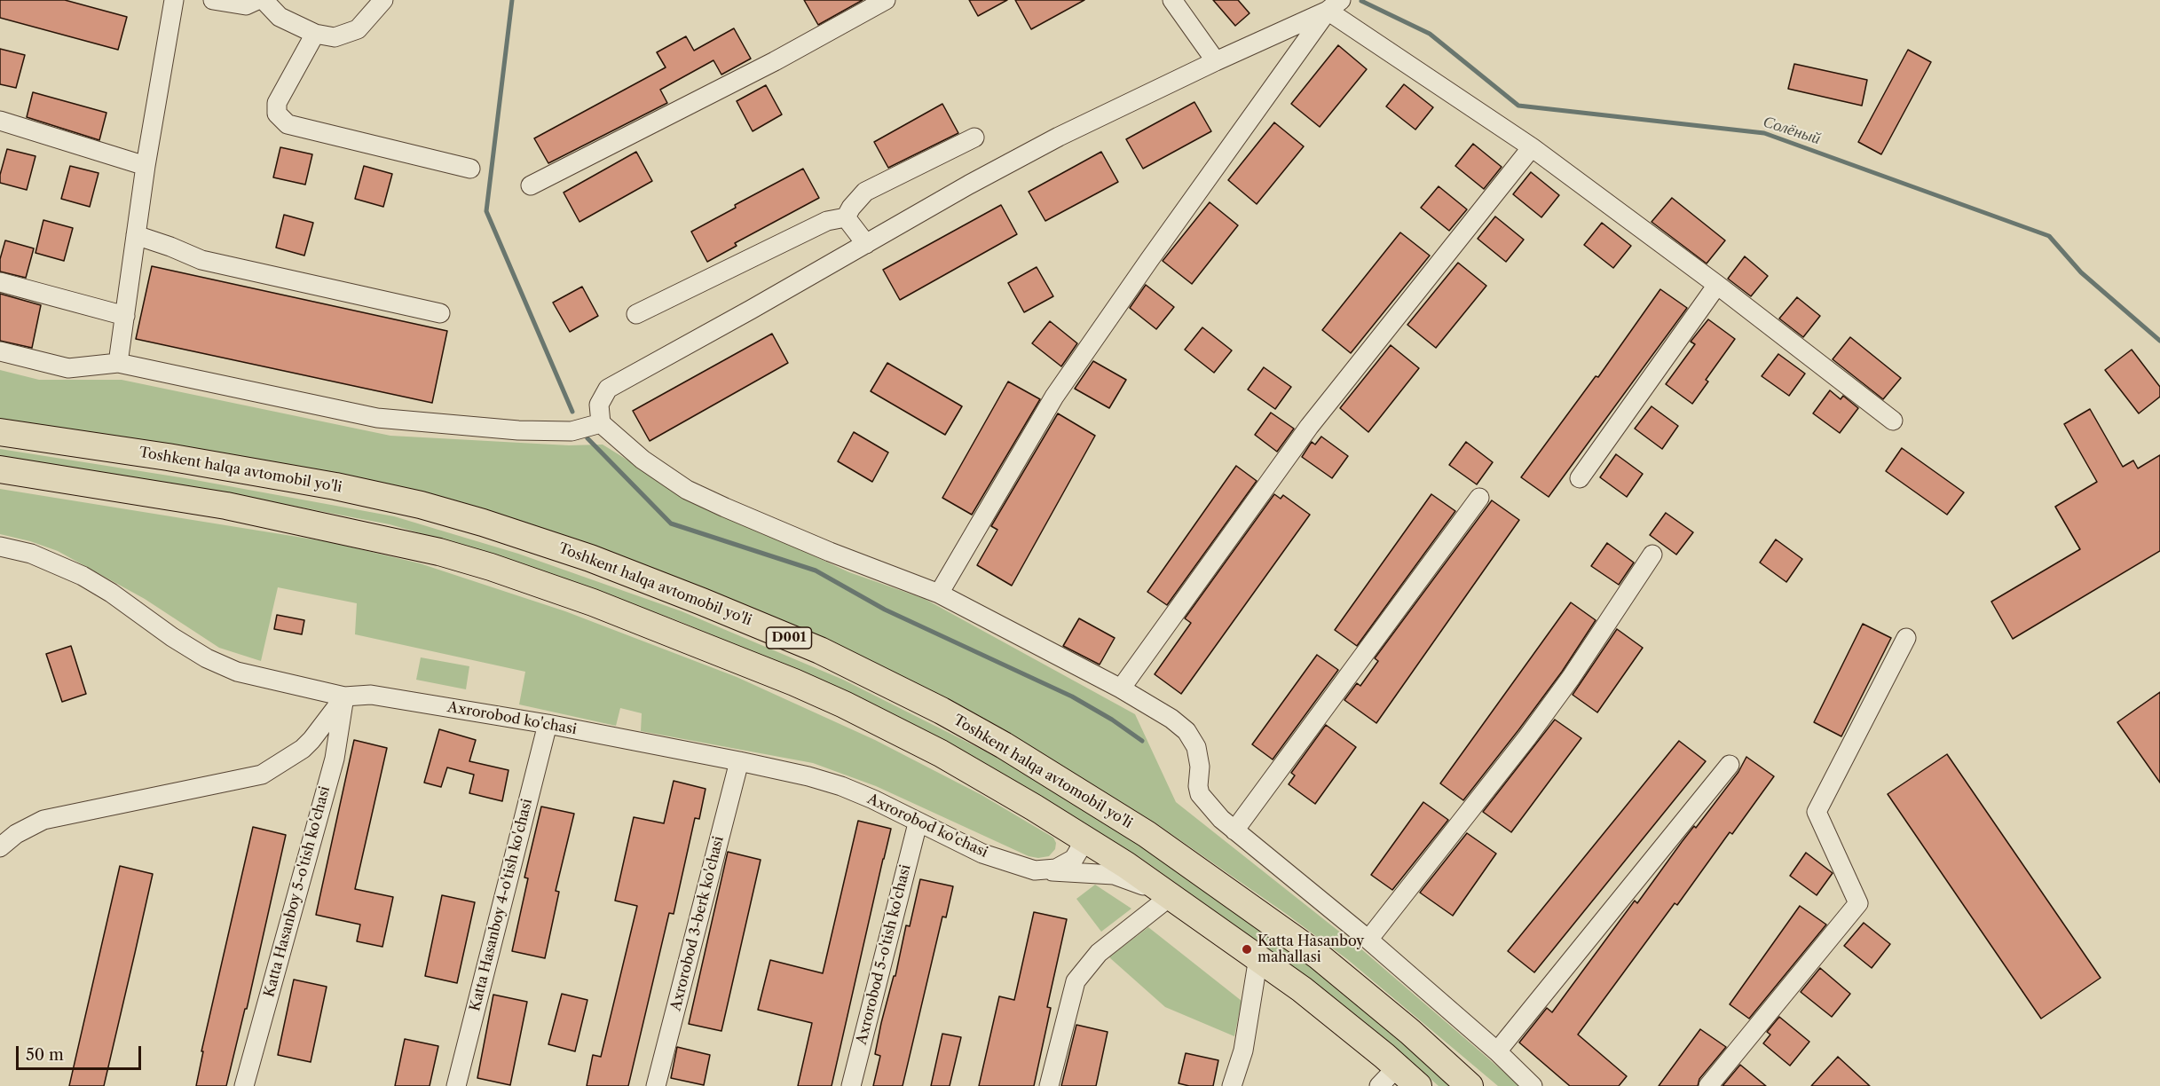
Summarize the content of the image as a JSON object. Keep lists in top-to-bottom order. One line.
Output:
{"streets":{"highway":["Toshkent halqa avtomobil yo'li","D001"],"street":["Axrorobod ko'chasi","Katta Hasanboy 5-o'tish ko'chasi","Katta Hasanboy 4-o'tish ko'chasi","Axrorobod 3-berk ko'chasi","Axrorobod 5-o'tish ko'chasi"]},"crossings":[["D001","Axrorobod ko'chasi"],["Axrorobod ko'chasi","Katta Hasanboy 5-o'tish ko'chasi"],["Axrorobod ko'chasi","Katta Hasanboy 4-o'tish ko'chasi"],["Axrorobod ko'chasi","Axrorobod 3-berk ko'chasi"],["Axrorobod ko'chasi","Axrorobod 5-o'tish ko'chasi"]],"water":["Солёный"],"places":["Katta Hasanboy mahallasi"],"scale_bar":"50 m"}
